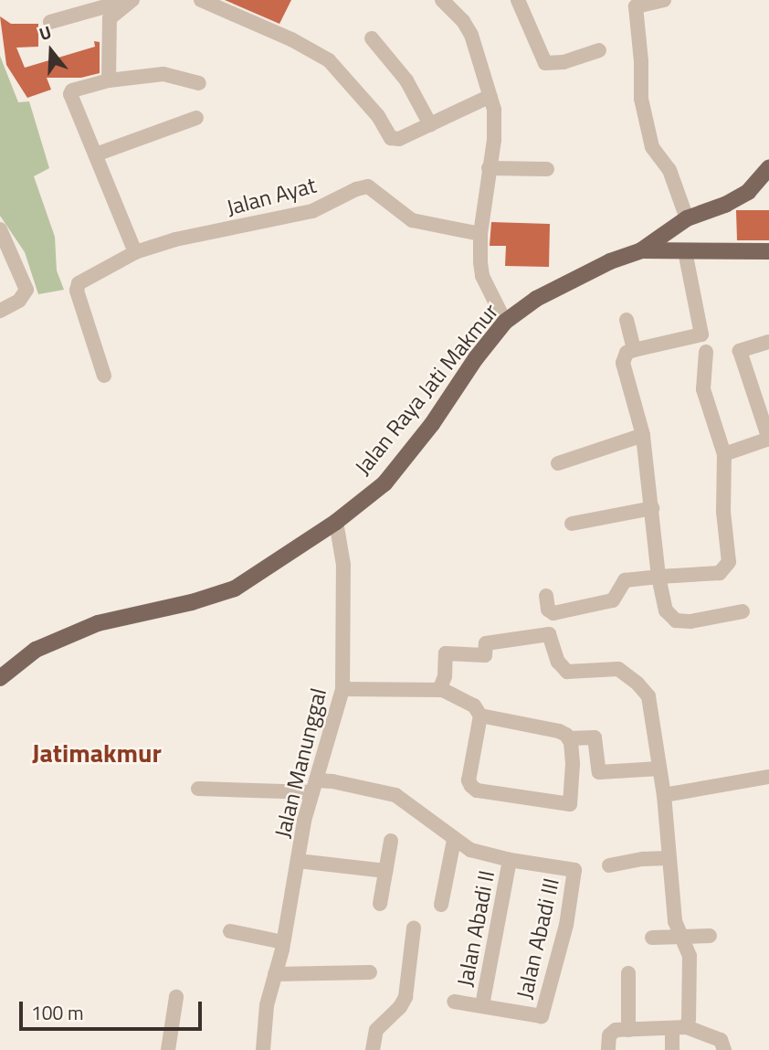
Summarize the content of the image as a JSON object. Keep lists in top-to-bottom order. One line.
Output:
{"streets":{"main road":["Jalan Raya Jati Makmur"],"street":["Jalan Ayat","Jalan Manunggal","Jalan Abadi II","Jalan Abadi III"]},"crossings":[["Jalan Raya Jati Makmur","Jalan Manunggal"],["Jalan Abadi II","Jalan Abadi III"]],"districts":["Jatimakmur"],"scale_bar":"100 m","north":"top"}
